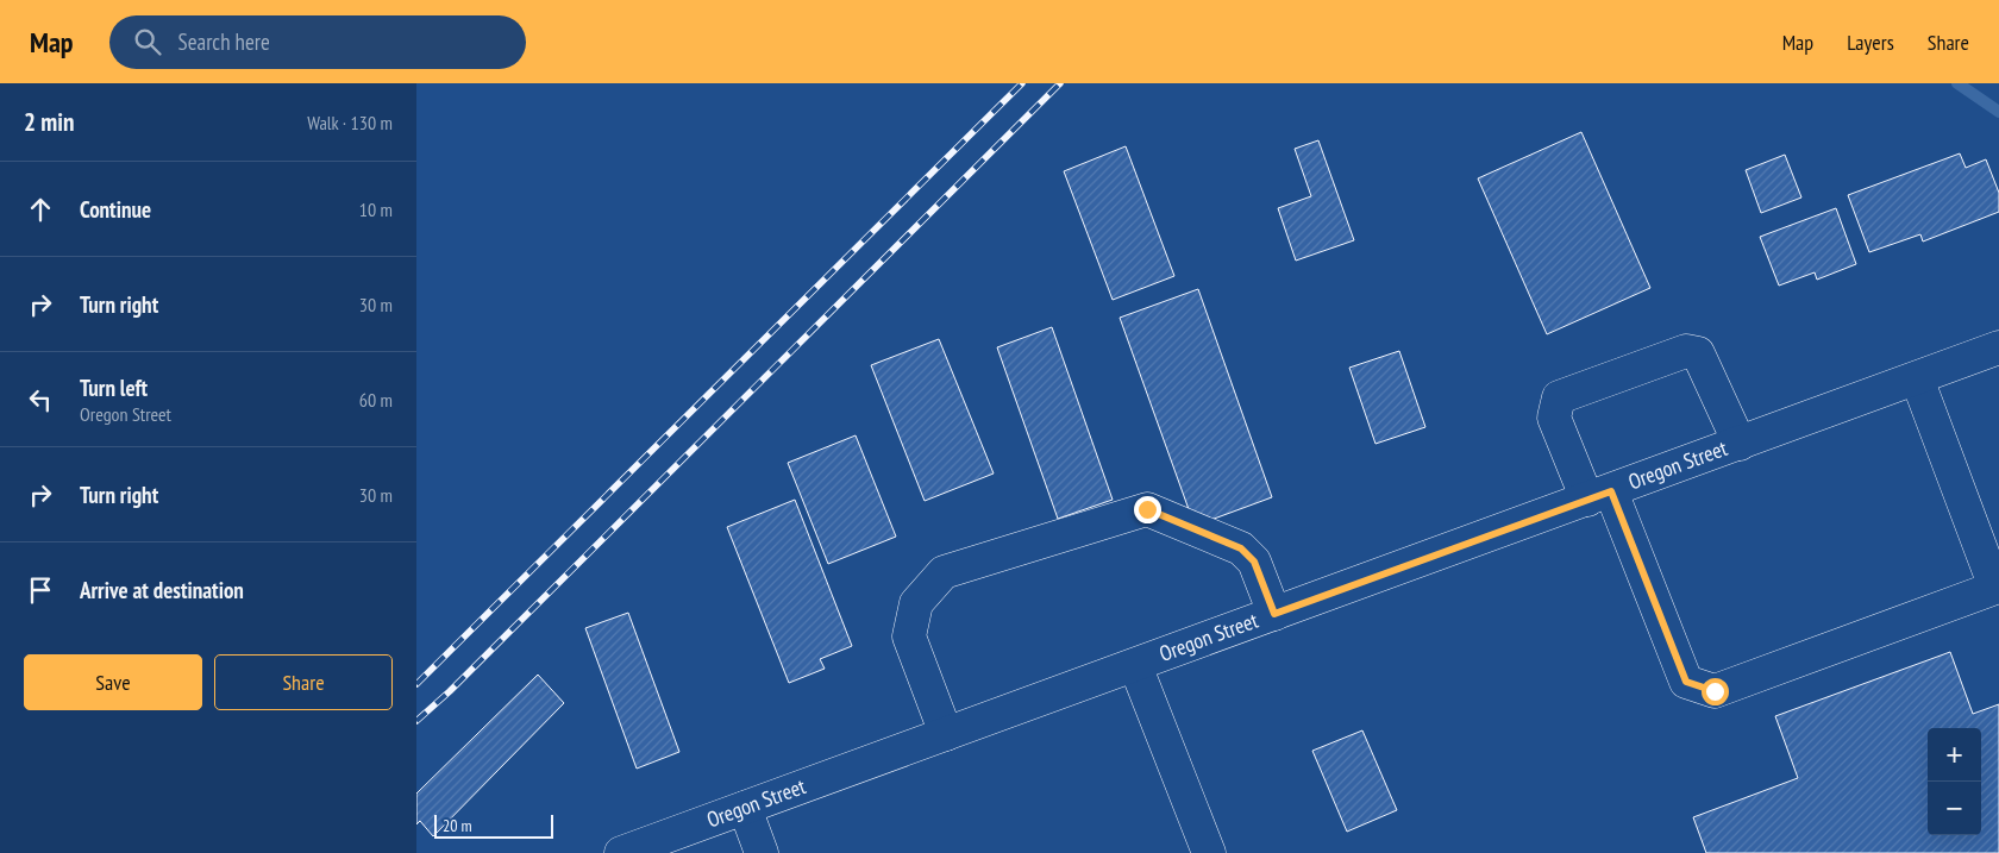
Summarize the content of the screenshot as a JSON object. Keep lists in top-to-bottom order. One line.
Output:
{"streets":{"street":["Oregon Street"]},"scale_bar":"20 m","page":{"header":"Map","search":"Search here","nav":["Map","Layers","Share"],"heading":["2 min","Walk · 130 m"],"list":[["Continue","10 m"],["Turn right","30 m"],["Turn left","Oregon Street","60 m"],["Turn right","30 m"],"Arrive at destination"],"buttons":["Save","Share"],"map_buttons":["+","−"],"scale":"20 m"}}
